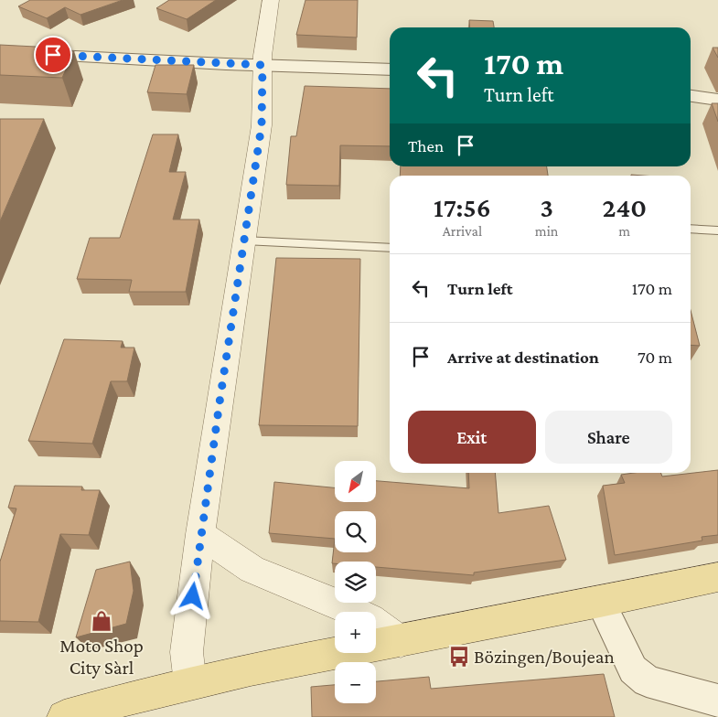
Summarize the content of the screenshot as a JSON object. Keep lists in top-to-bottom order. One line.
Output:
{"places":{"shop":["Moto Shop City Sàrl"],"bus stop":["Bözingen/Boujean"]},"north":"bottom left","page":{"turn":["170 m","Turn left"],"then":"Then","eta":["17:56","Arrival","3","min","240","m"],"list":[{"name":"Turn left","value":"170 m"},{"name":"Arrive at destination","value":"70 m"}],"buttons":["Exit","Share"],"map_buttons":["+","−"]}}
